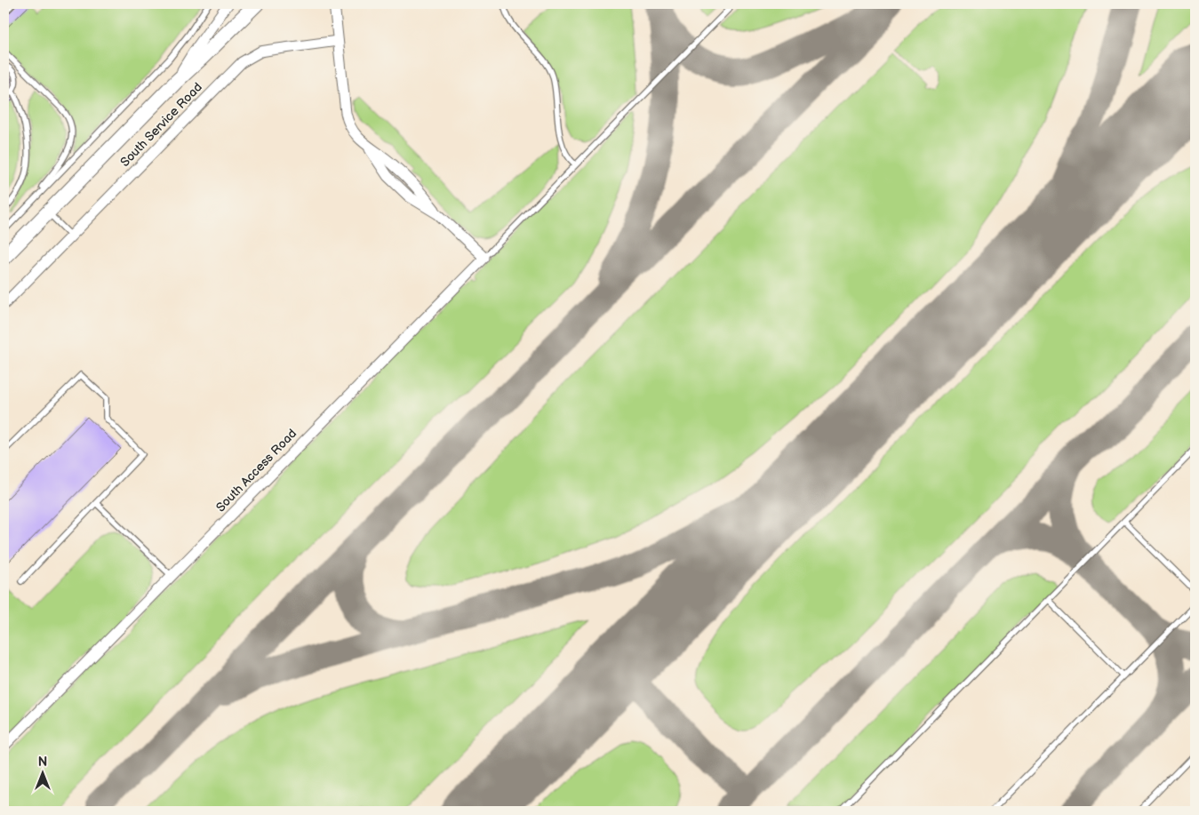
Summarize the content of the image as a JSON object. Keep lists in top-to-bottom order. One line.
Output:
{"streets":{"street":["South Service Road","South Access Road"]},"north":"top"}
